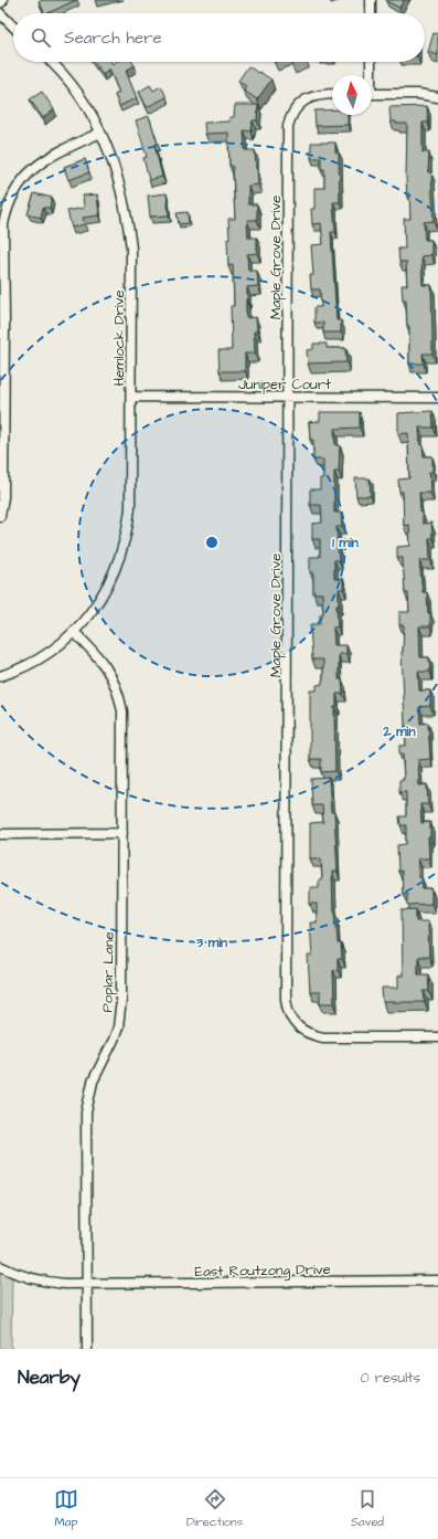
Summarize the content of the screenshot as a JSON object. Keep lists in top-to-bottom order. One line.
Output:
{"streets":{"street":["Maple Grove Drive","Hemlock Drive","Juniper Court","Poplar Lane","East Routzong Drive"]},"crossings":[["Maple Grove Drive","Juniper Court"],["Hemlock Drive","Juniper Court"],["Hemlock Drive","Poplar Lane"],["Poplar Lane","East Routzong Drive"]],"north":"top","page":{"search":"Search here","heading":["Nearby","0 results"],"nav":["Map","Directions","Saved"]},"rings":["1 min","2 min","3 min"]}
